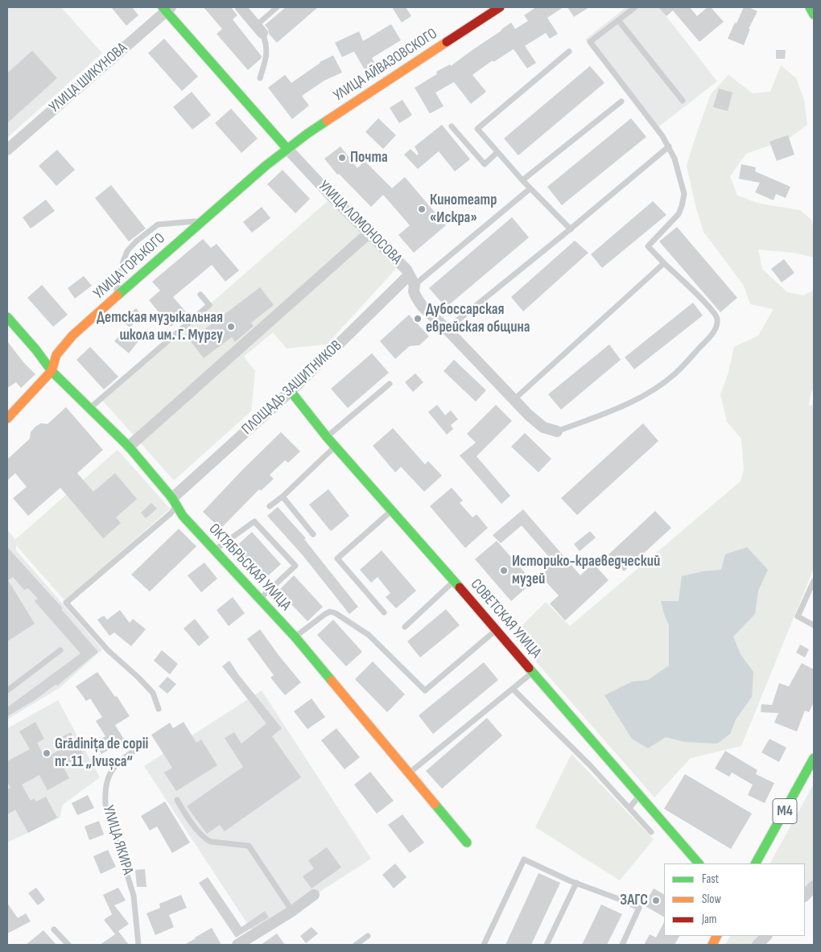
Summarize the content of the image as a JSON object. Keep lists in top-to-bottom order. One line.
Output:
{"streets":{"main road":["УЛИЦА АЙВАЗОВСКОГО","УЛИЦА ЛОМОНОСОВА","УЛИЦА ГОРЬКОГО","ОКТЯБРЬСКАЯ УЛИЦА","СОВЕТСКАЯ УЛИЦА","M4"],"street":["УЛИЦА ШИКУНОВА","ПЛОЩАДЬ ЗАЩИТНИКОВ"],"lane":["УЛИЦА ЯКИРА"]},"crossings":[["УЛИЦА АЙВАЗОВСКОГО","УЛИЦА ЛОМОНОСОВА"],["УЛИЦА АЙВАЗОВСКОГО","УЛИЦА ГОРЬКОГО"],["УЛИЦА ШИКУНОВА","УЛИЦА ЛОМОНОСОВА"],["УЛИЦА ЛОМОНОСОВА","УЛИЦА ГОРЬКОГО"],["УЛИЦА ЛОМОНОСОВА","ПЛОЩАДЬ ЗАЩИТНИКОВ"],["УЛИЦА ГОРЬКОГО","ОКТЯБРЬСКАЯ УЛИЦА"],["ПЛОЩАДЬ ЗАЩИТНИКОВ","ОКТЯБРЬСКАЯ УЛИЦА"],["ПЛОЩАДЬ ЗАЩИТНИКОВ","СОВЕТСКАЯ УЛИЦА"]],"places":["Почта","Кинотеатр «Искра»","Дубоссарская еврейская община","Детская музыкальная школа им. Г. Мургу","Историко-краеведческий музей","Grădinița de copii nr. 11 „Ivușca“","ЗАГС"],"legend":["Fast","Slow","Jam"]}
